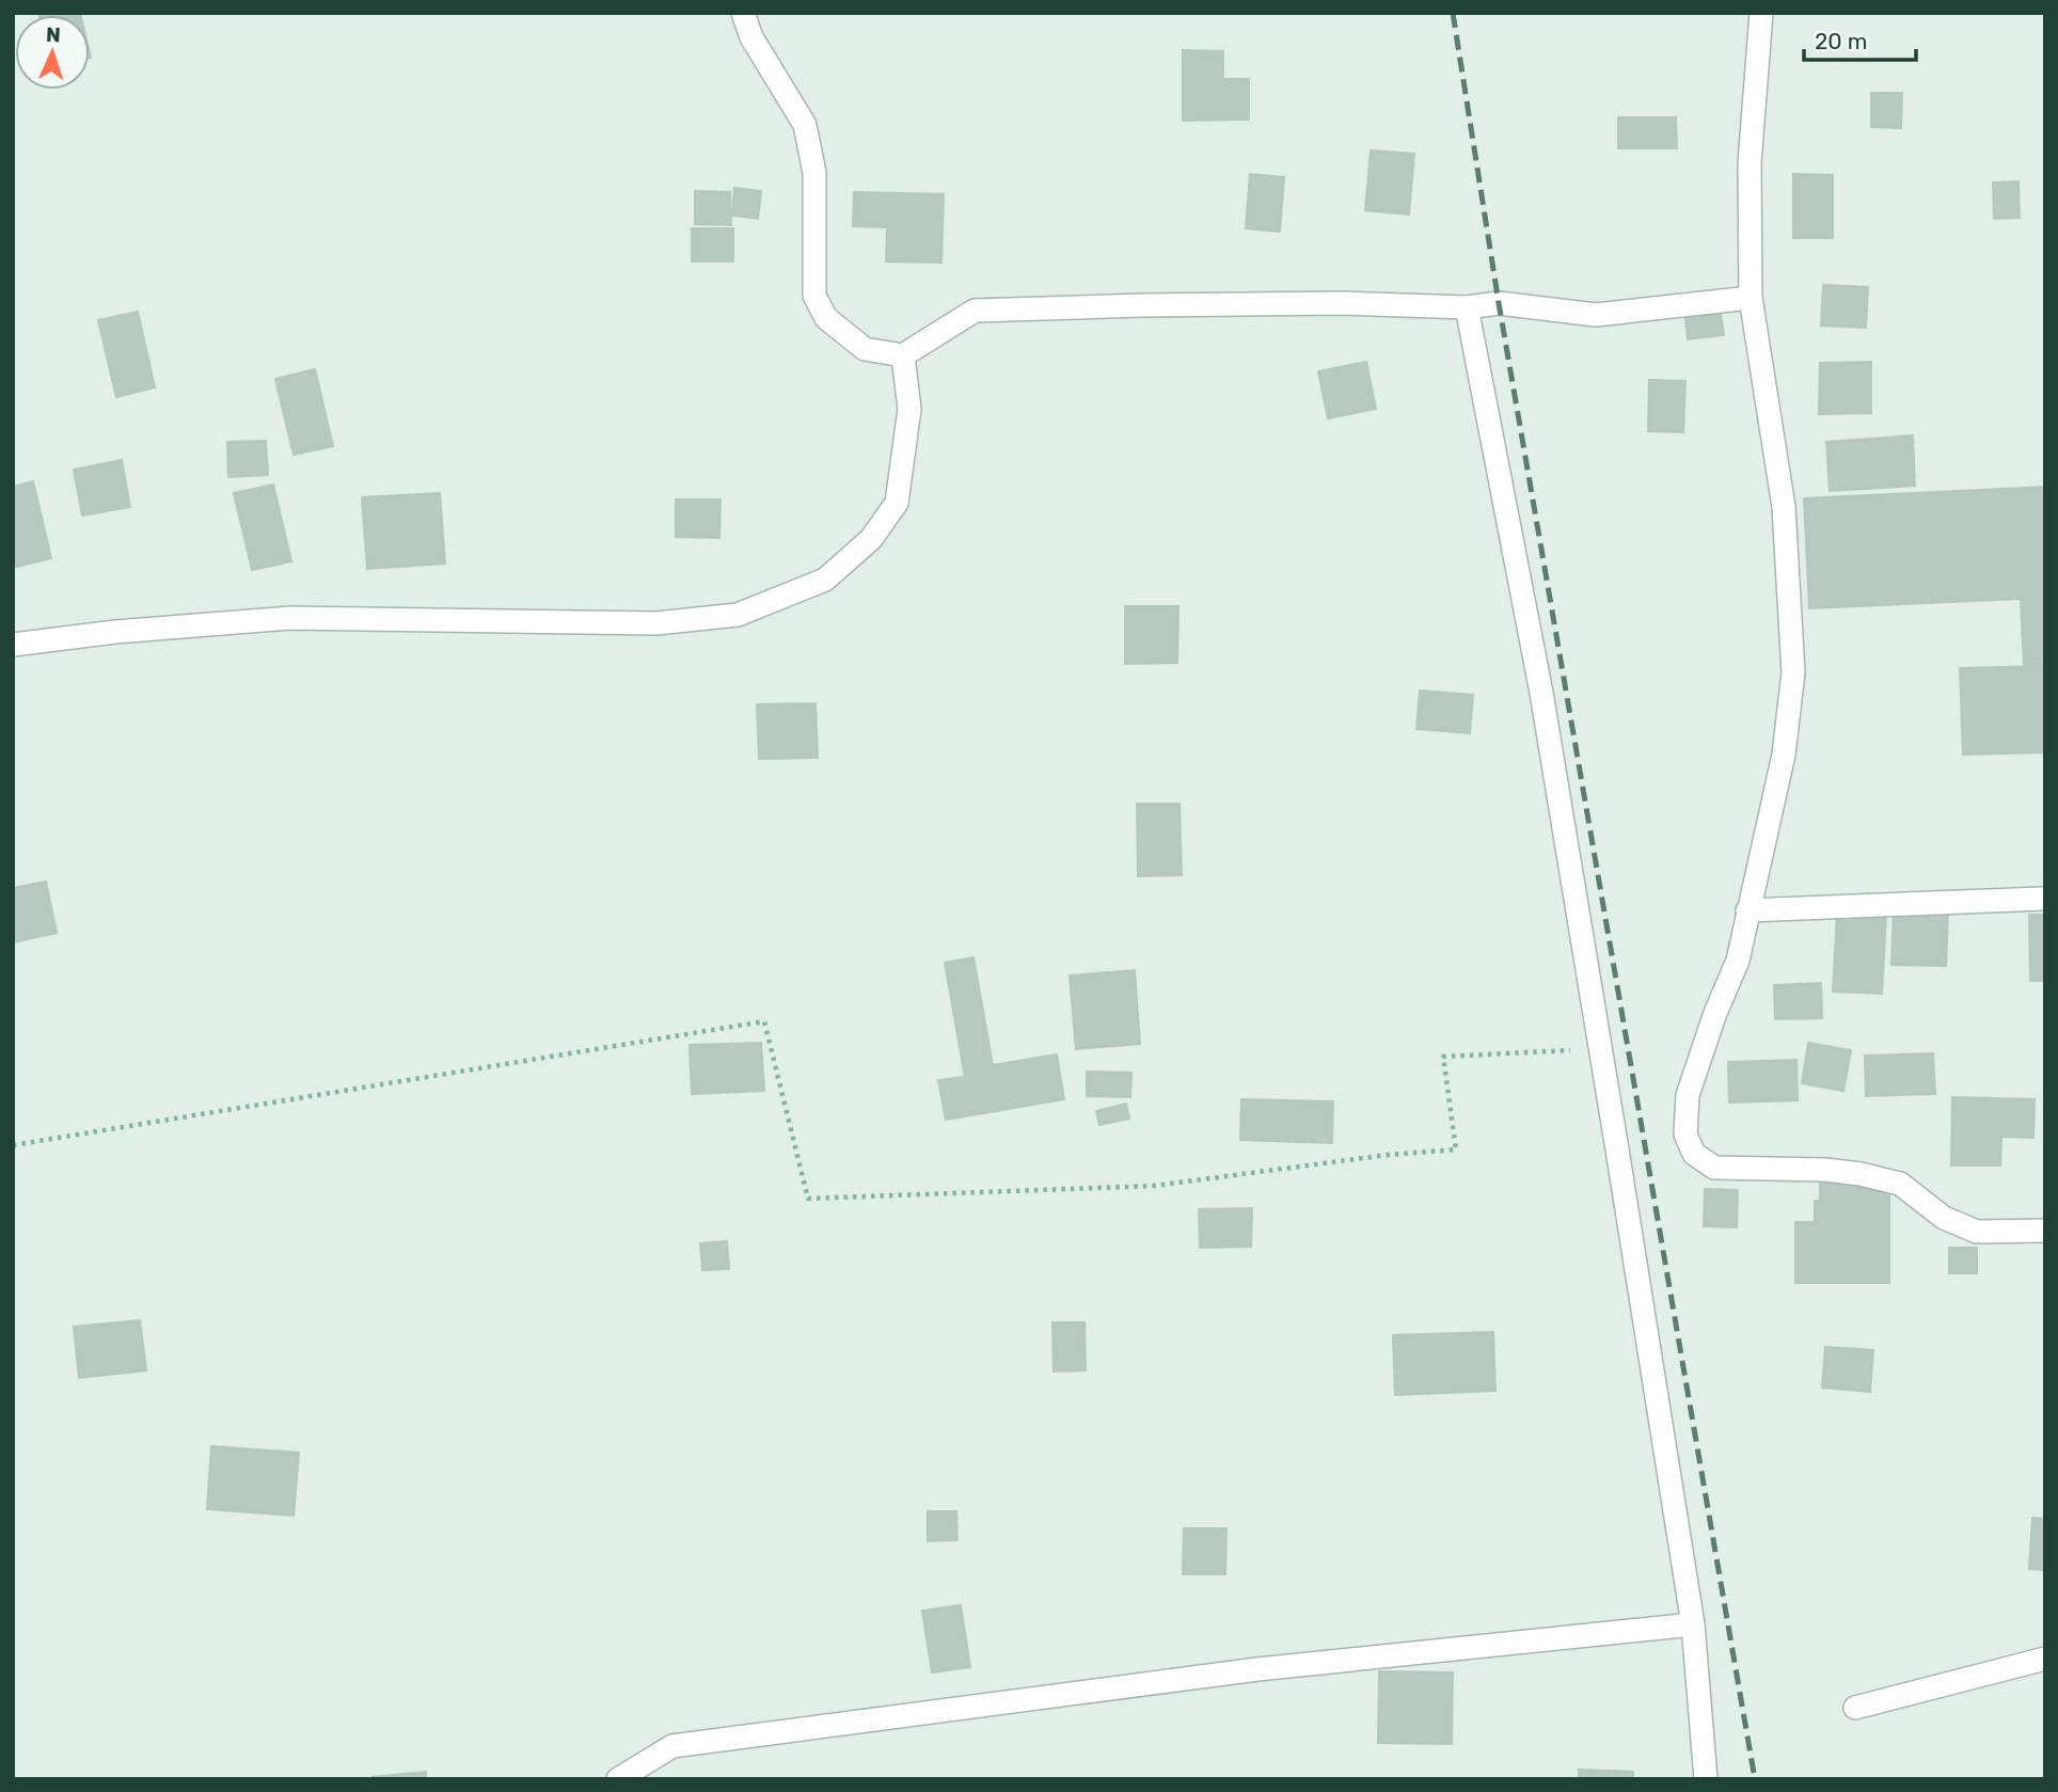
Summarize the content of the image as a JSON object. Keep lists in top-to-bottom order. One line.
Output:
{"scale_bar":"20 m","north":"top"}
